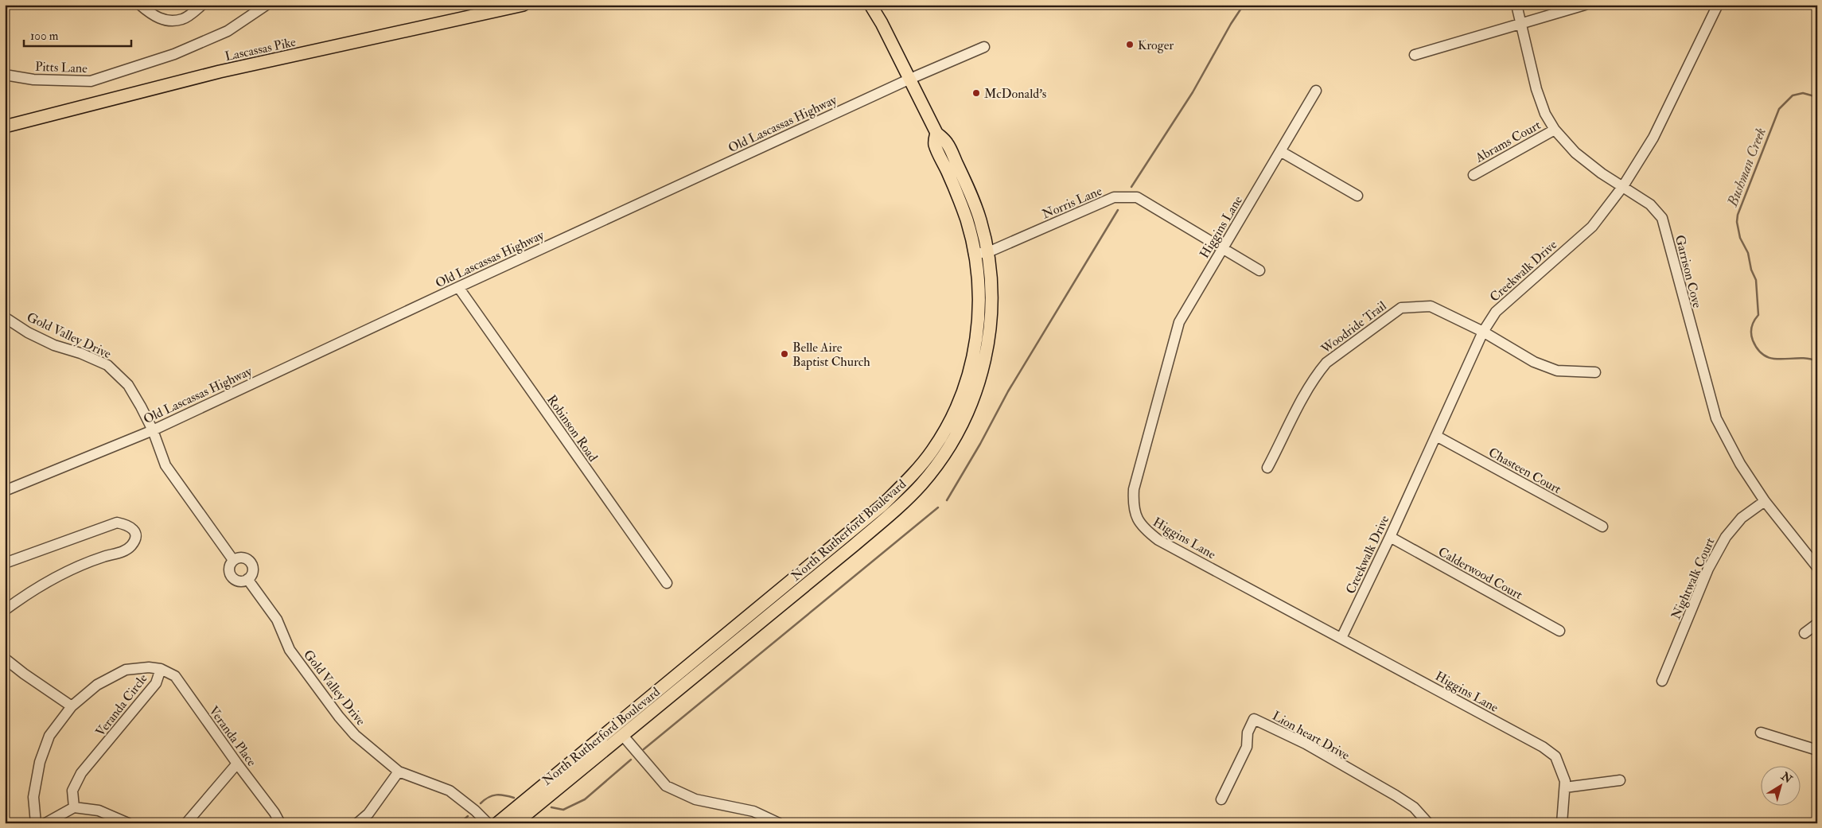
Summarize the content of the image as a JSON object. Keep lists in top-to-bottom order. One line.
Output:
{"streets":{"main road":["Lascassas Pike","North Rutherford Boulevard"],"street":["Pitts Lane","Old Lascassas Highway","Abrams Court","Norris Lane","Higgins Lane","Creekwalk Drive","Garrison Cove","Woodride Trail","Gold Valley Drive","Robinson Road","Chasteen Court","Calderwood Court","Nightwalk Court","Veranda Circle","Lion heart Drive","Veranda Place"]},"crossings":[["Old Lascassas Highway","Gold Valley Drive"],["Old Lascassas Highway","Robinson Road"],["Old Lascassas Highway","North Rutherford Boulevard"],["Abrams Court","Garrison Cove"],["Norris Lane","Higgins Lane"],["Norris Lane","North Rutherford Boulevard"],["Higgins Lane","Creekwalk Drive"],["Creekwalk Drive","Garrison Cove"],["Creekwalk Drive","Woodride Trail"],["Creekwalk Drive","Chasteen Court"],["Creekwalk Drive","Calderwood Court"],["Garrison Cove","Nightwalk Court"],["Veranda Circle","Veranda Place"]],"water":["Bushman Creek"],"places":["Kroger","McDonald's","Belle Aire Baptist Church"],"scale_bar":"100 m","north":"top right"}
